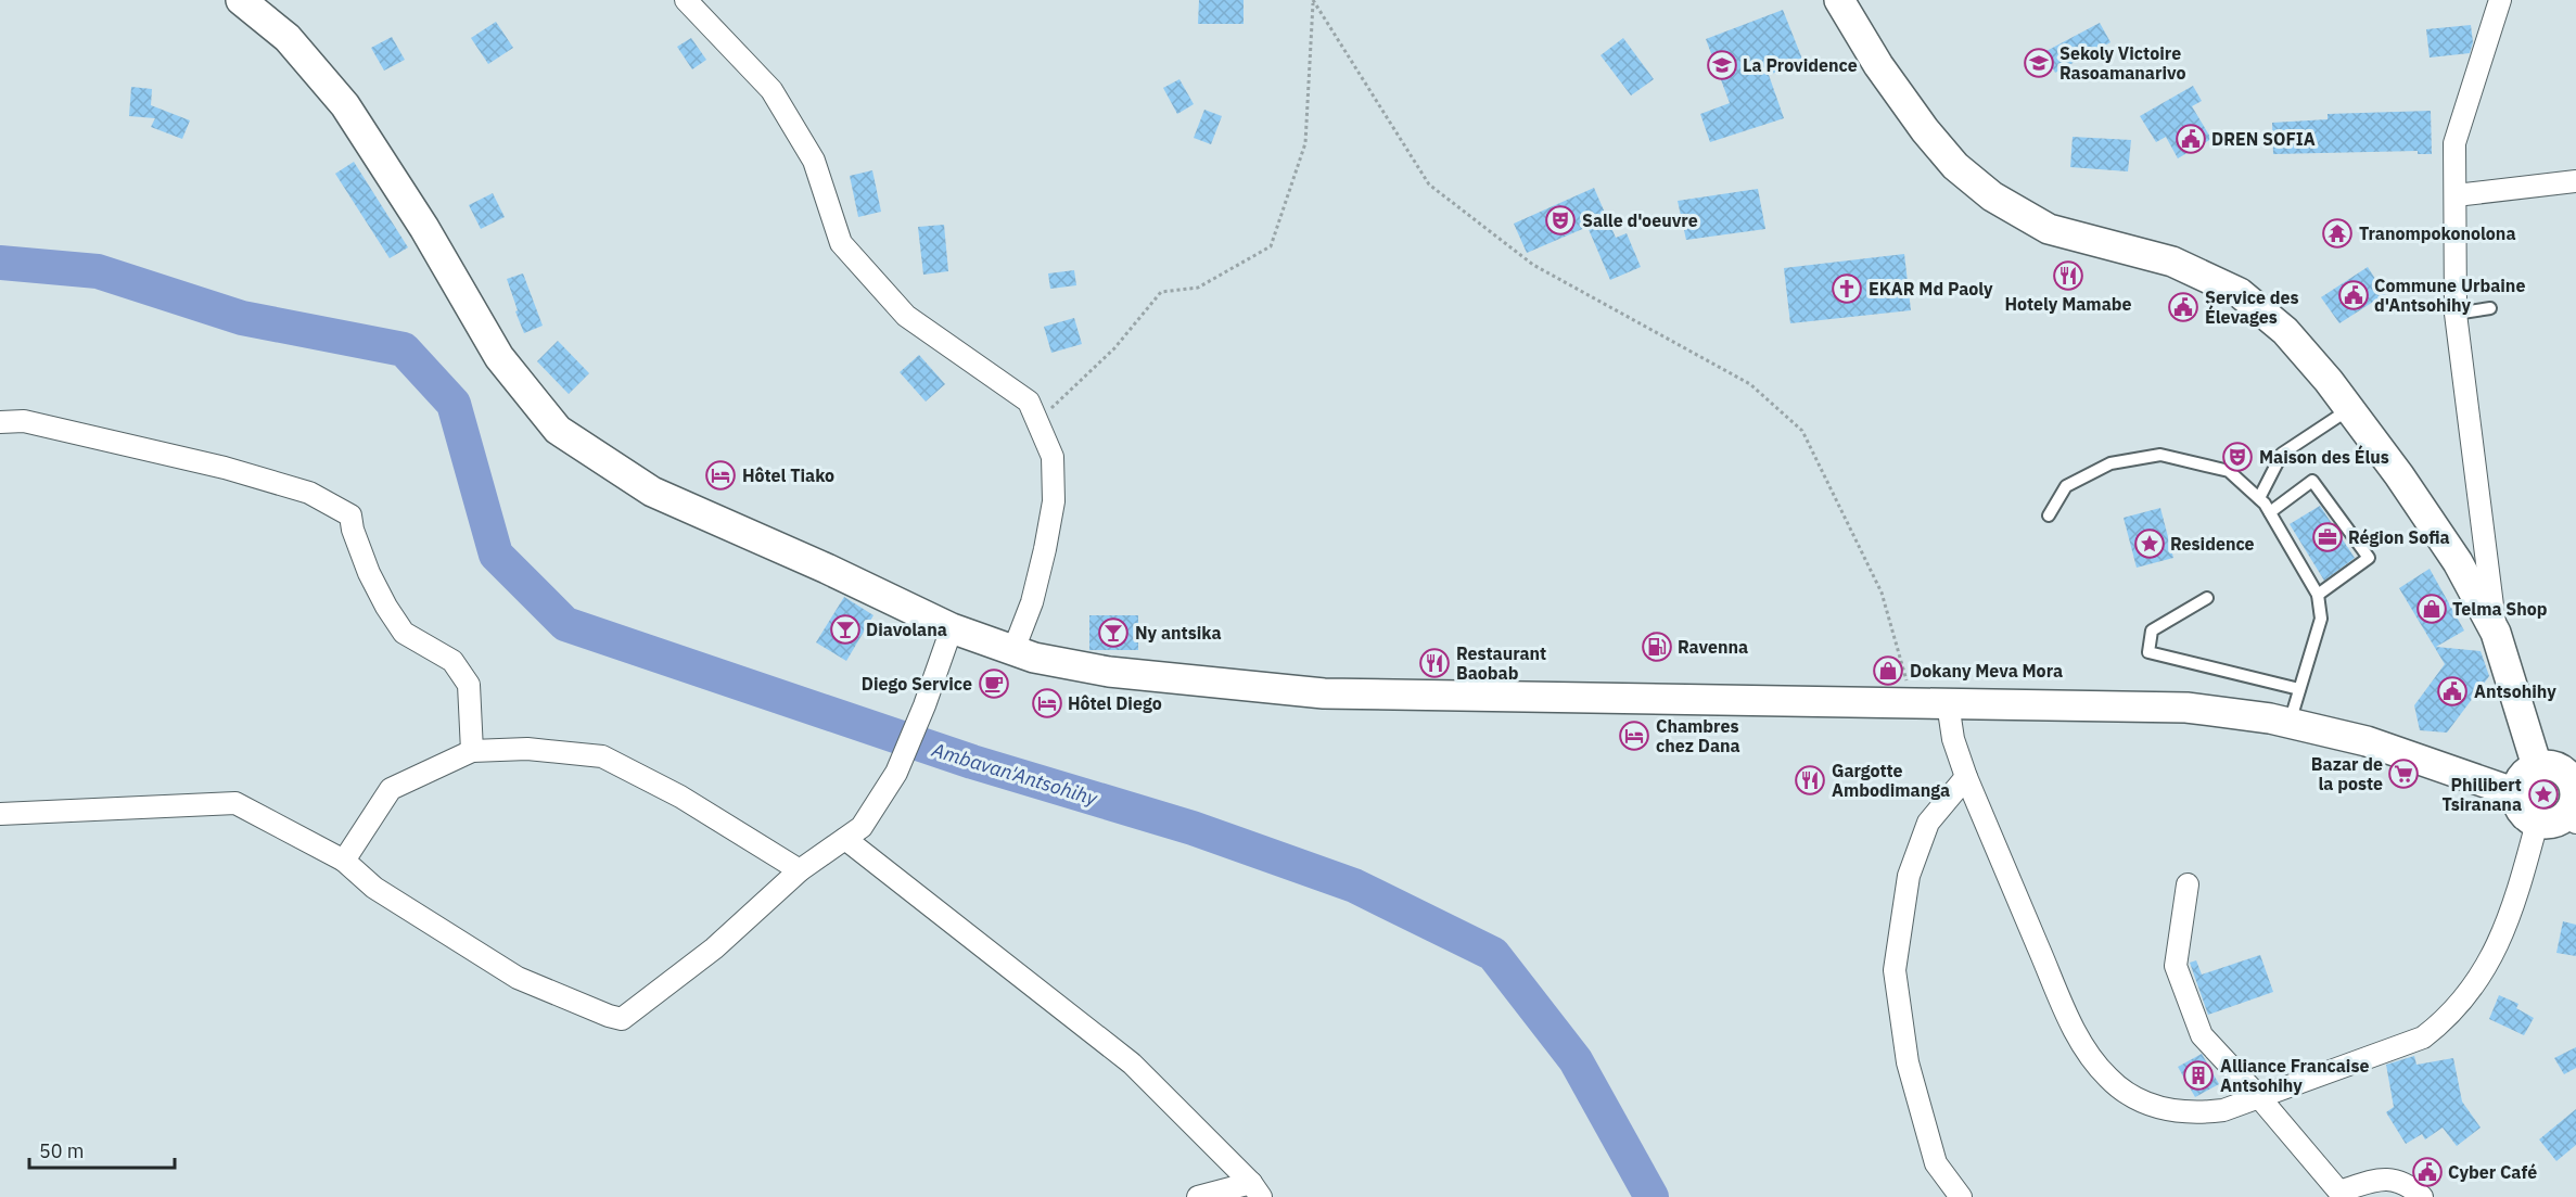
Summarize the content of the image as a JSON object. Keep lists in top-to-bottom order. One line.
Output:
{"water":["Ambavan'Antsohihy"],"places":{"school or university":["Sekoly Victoire Rasoamanarivo","La Providence"],"public building":["DREN SOFIA","Commune Urbaine d'Antsohihy","Service des Élevages","Antsohihy","Cyber Café"],"theatre":["Salle d'oeuvre","Maison des Élus"],"temple":["Tranompokonolona"],"restaurant":["Hotely Mamabe","Restaurant Baobab","Gargotte Ambodimanga"],"church":["EKAR Md Paoly"],"hotel":["Hôtel Tiako","Hôtel Diego","Chambres chez Dana"],"office":["Région Sofia"],"place":["Residence","Philibert Tsiranana"],"shop":["Telma Shop","Dokany Meva Mora"],"bar":["Diavolana","Ny antsika"],"fuel station":["Ravenna"],"cafe":["Diego Service"],"supermarket":["Bazar de la poste"],"building":["Alliance Francaise Antsohihy"]},"scale_bar":"50 m"}
